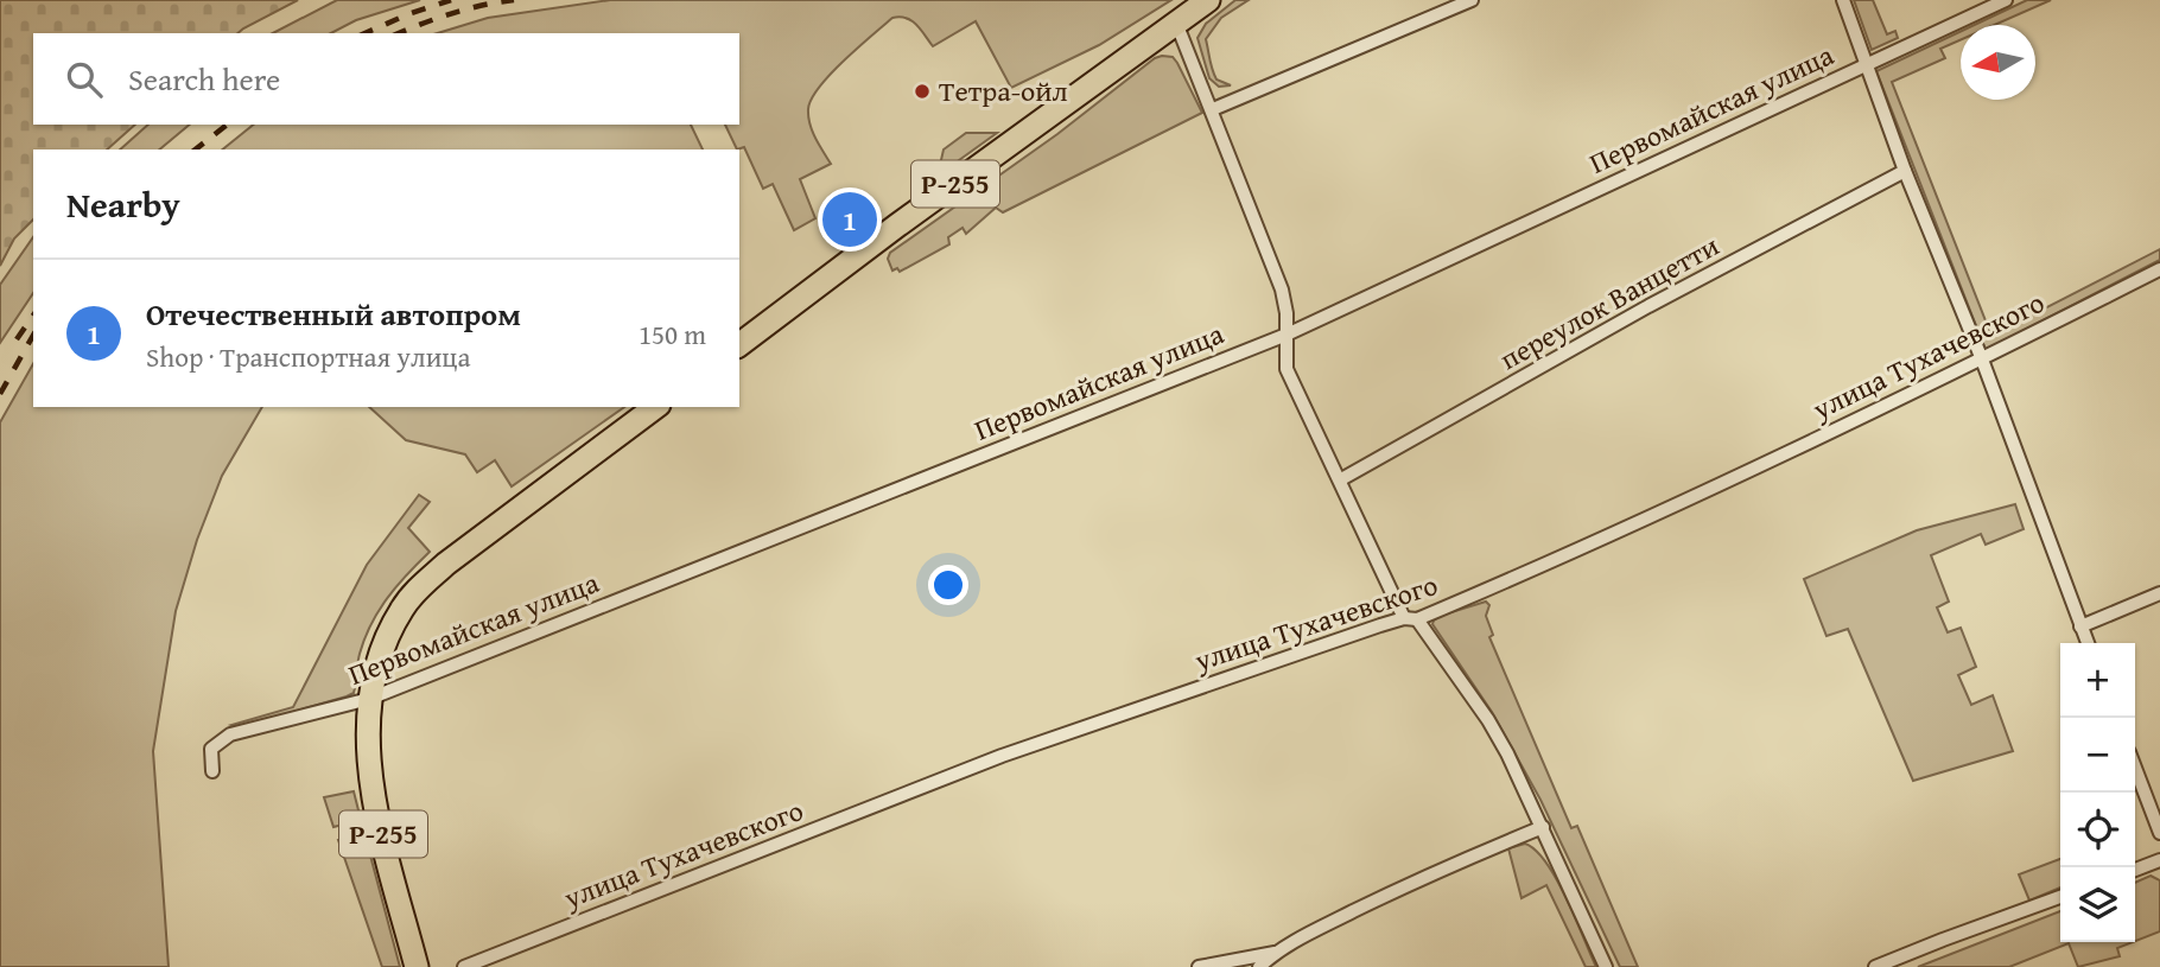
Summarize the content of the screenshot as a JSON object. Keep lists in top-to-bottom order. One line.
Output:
{"streets":{"highway":["Р-255"],"street":["Первомайская улица","переулок Ванцетти","улица Тухачевского"]},"crossings":[["Первомайская улица","Р-255"]],"places":["Тетра-ойл"],"north":"left","page":{"search":"Search here","heading":"Nearby","pins":"1","list":[{"mark":"1","name":"Отечественный автопром","note":"Shop · Транспортная улица","value":"150 m"}],"map_buttons":["+","−"]}}
